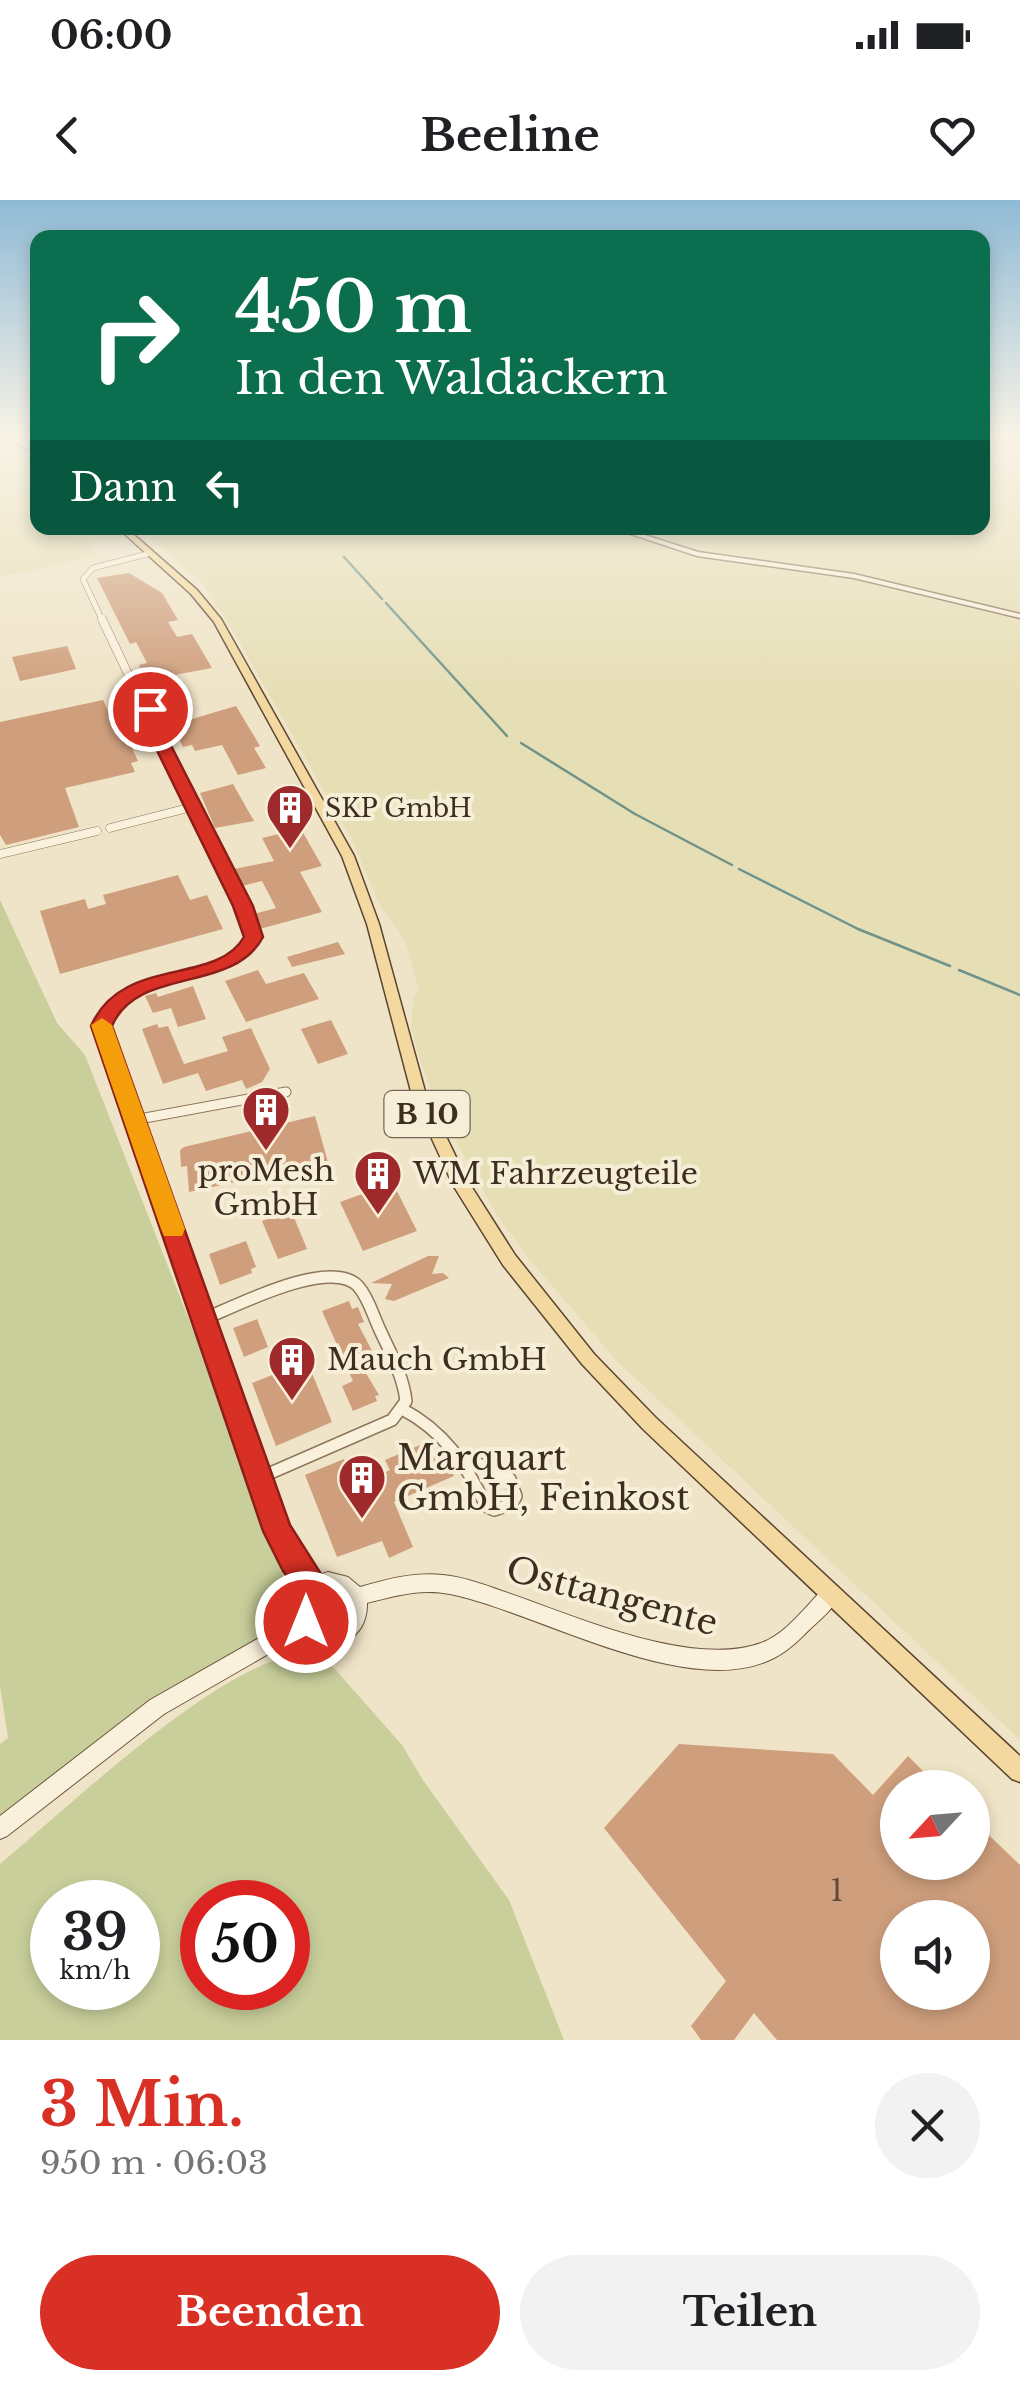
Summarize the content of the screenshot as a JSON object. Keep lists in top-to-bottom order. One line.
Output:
{"streets":{"main road":["B 10","Osttangente"]},"crossings":[["B 10","Osttangente"]],"places":{"building":["SKP GmbH","proMesh GmbH","WM Fahrzeugteile","Mauch GmbH","Marquart GmbH, Feinkost"]},"house_numbers":["1"],"north":"bottom left","page":{"status":"06:00","header":"Beeline","turn":["450 m","In den Waldäckern"],"then":"Dann","speed":"39 km/h","limit":"50","heading":["3 Min.","950 m · 06:03"],"buttons":["Beenden","Teilen"]}}
